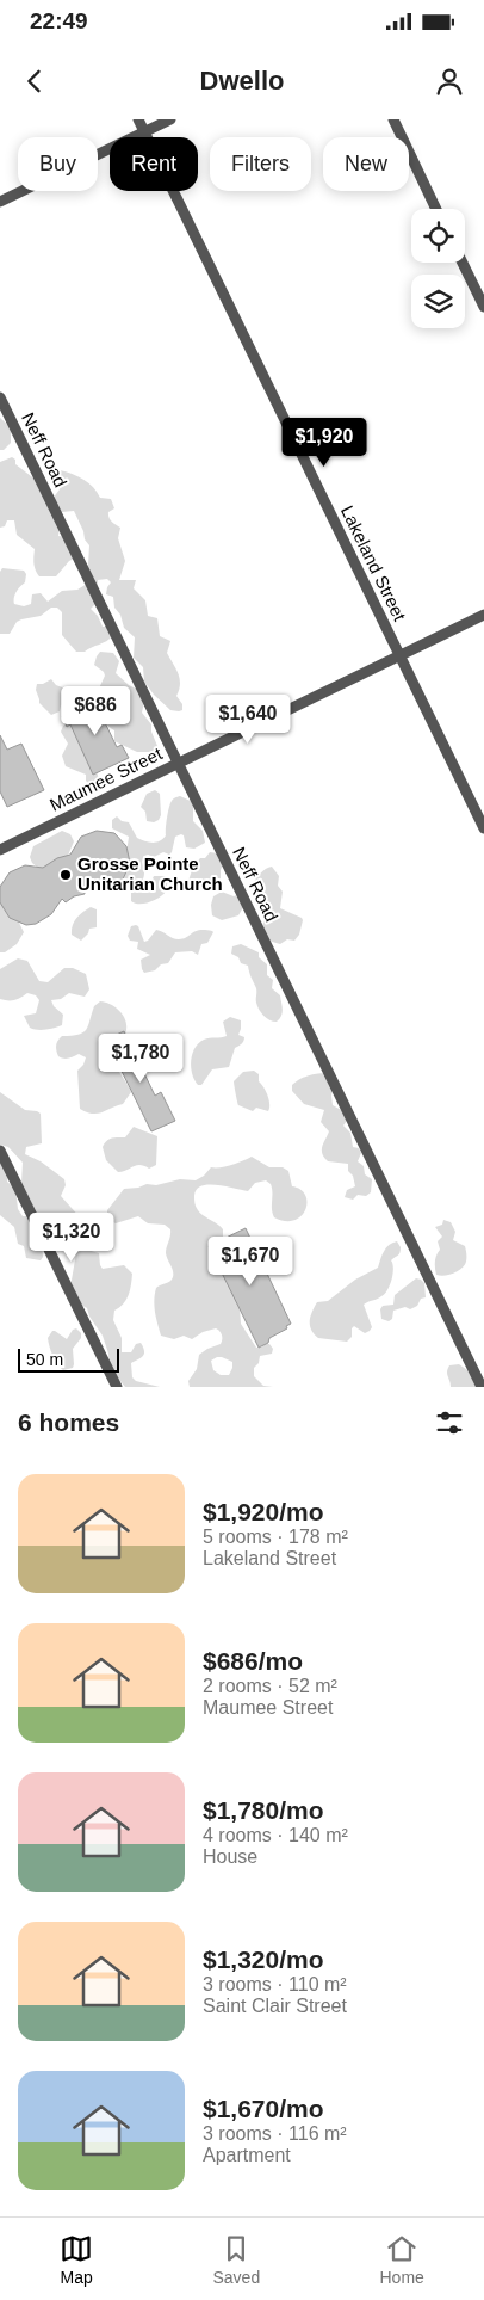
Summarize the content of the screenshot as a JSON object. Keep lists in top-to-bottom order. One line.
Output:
{"streets":{"street":["Neff Road","Lakeland Street","Maumee Street"]},"crossings":[["Neff Road","Maumee Street"],["Lakeland Street","Maumee Street"]],"places":["Grosse Pointe Unitarian Church"],"scale_bar":"50 m","page":{"status":"22:49","header":"Dwello","chip":["Buy","Rent","Filters","New"],"price":["$1,920","$686","$1,640","$1,780","$1,320","$1,670"],"scale":"50 m","heading":"6 homes","list":[{"name":"$1,920/mo","note":"5 rooms · 178 m² · Lakeland Street"},{"name":"$686/mo","note":"2 rooms · 52 m² · Maumee Street"},{"name":"$1,780/mo","note":"4 rooms · 140 m² · House"},{"name":"$1,320/mo","note":"3 rooms · 110 m² · Saint Clair Street"},{"name":"$1,670/mo","note":"3 rooms · 116 m² · Apartment"}],"tabs":["Map","Saved","Home"]}}
